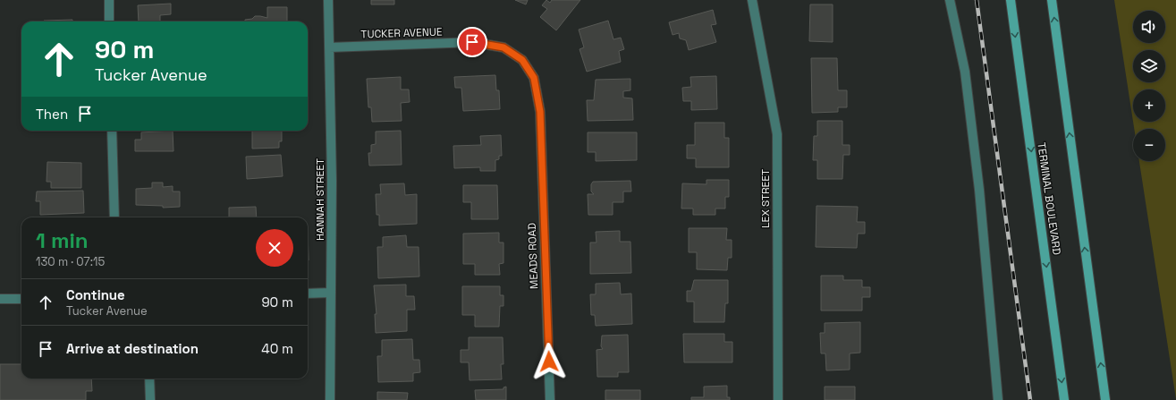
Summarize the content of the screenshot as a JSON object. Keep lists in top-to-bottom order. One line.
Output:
{"streets":{"main road":["TERMINAL BOULEVARD"],"street":["TUCKER AVENUE","LEX STREET","HANNAH STREET","MEADS ROAD"]},"crossings":[["TUCKER AVENUE","HANNAH STREET"],["TUCKER AVENUE","MEADS ROAD"]],"page":{"map_buttons":["+","−"],"turn":["90 m","Tucker Avenue"],"then":"Then","heading":["1 min","130 m · 07:15"],"list":[{"name":"Continue","note":"Tucker Avenue","value":"90 m"},{"name":"Arrive at destination","value":"40 m"}]}}
